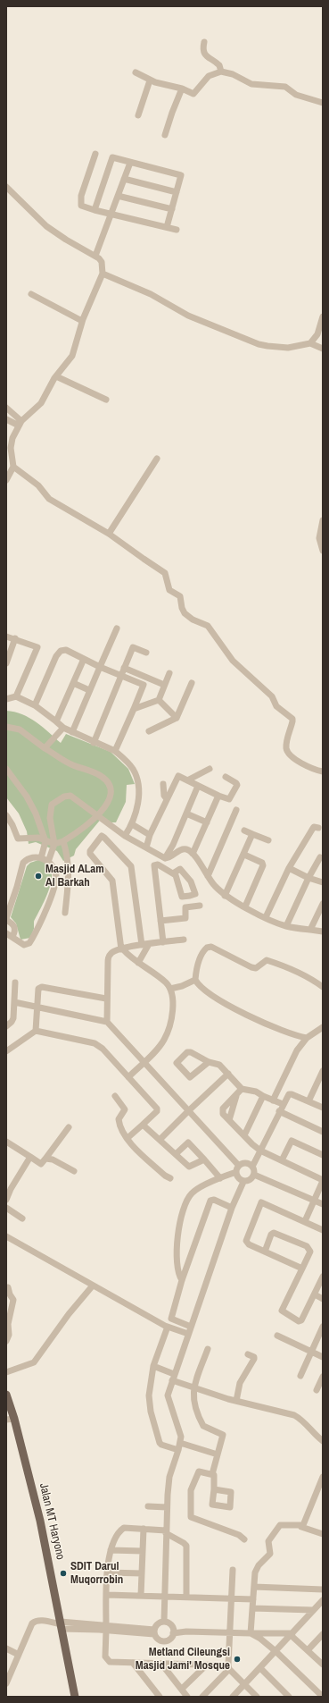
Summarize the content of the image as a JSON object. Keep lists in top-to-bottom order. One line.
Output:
{"streets":{"main road":["Jalan MT Haryono"]},"places":["Masjid ALam Al Barkah","SDIT Darul Muqorrobin","Metland Cileungsi Masjid Jami' Mosque"]}
